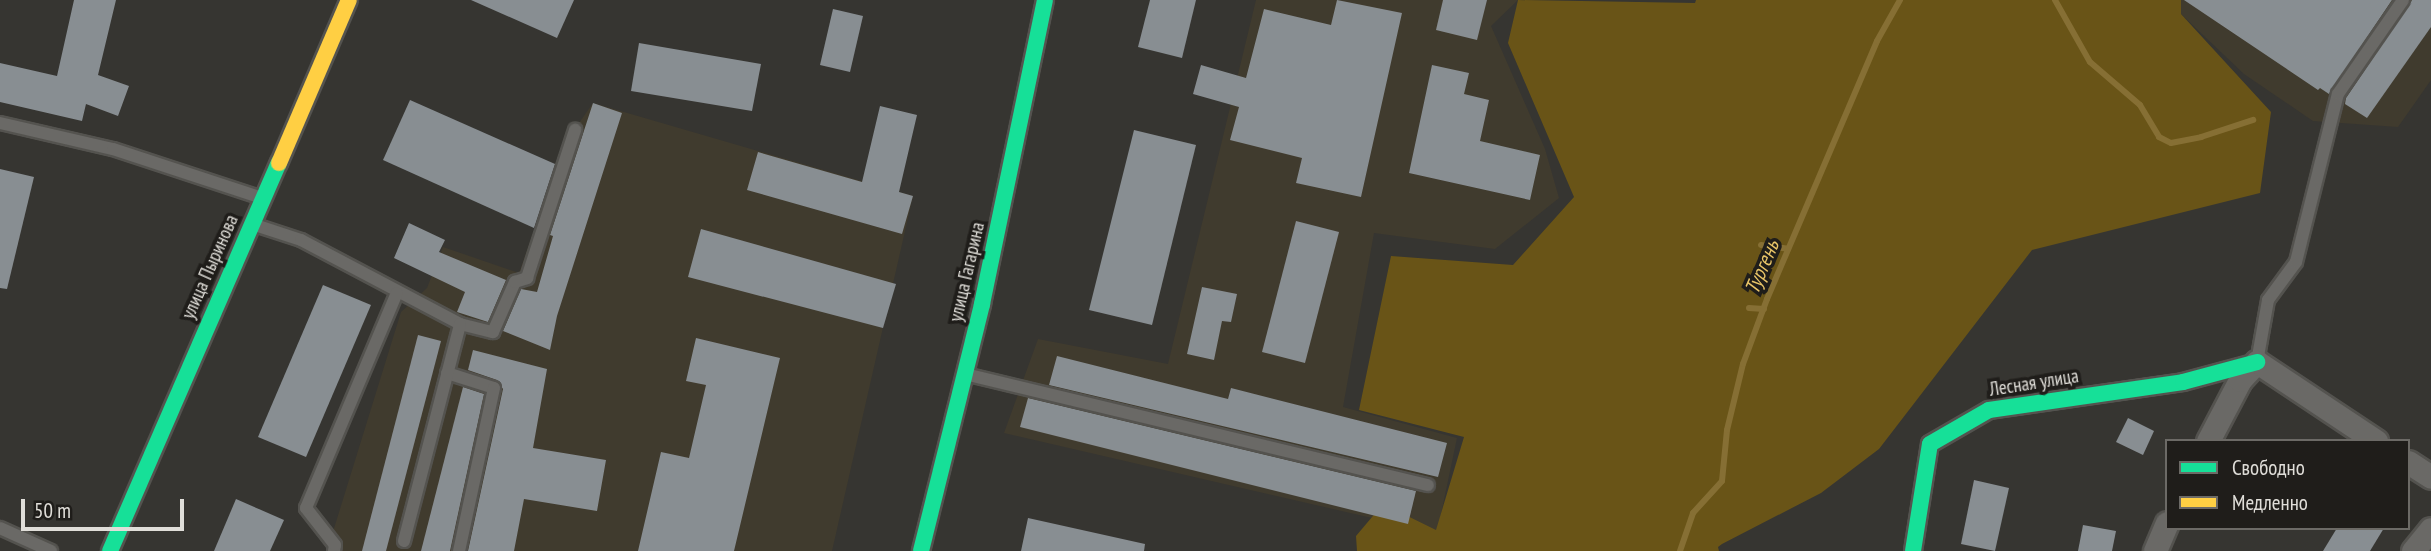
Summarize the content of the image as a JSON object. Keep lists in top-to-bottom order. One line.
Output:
{"streets":{"street":["улица Пыринова","улица Гагарина","Лесная улица"]},"water":["Тургень"],"legend":["Свободно","Медленно"],"scale_bar":"50 m"}
